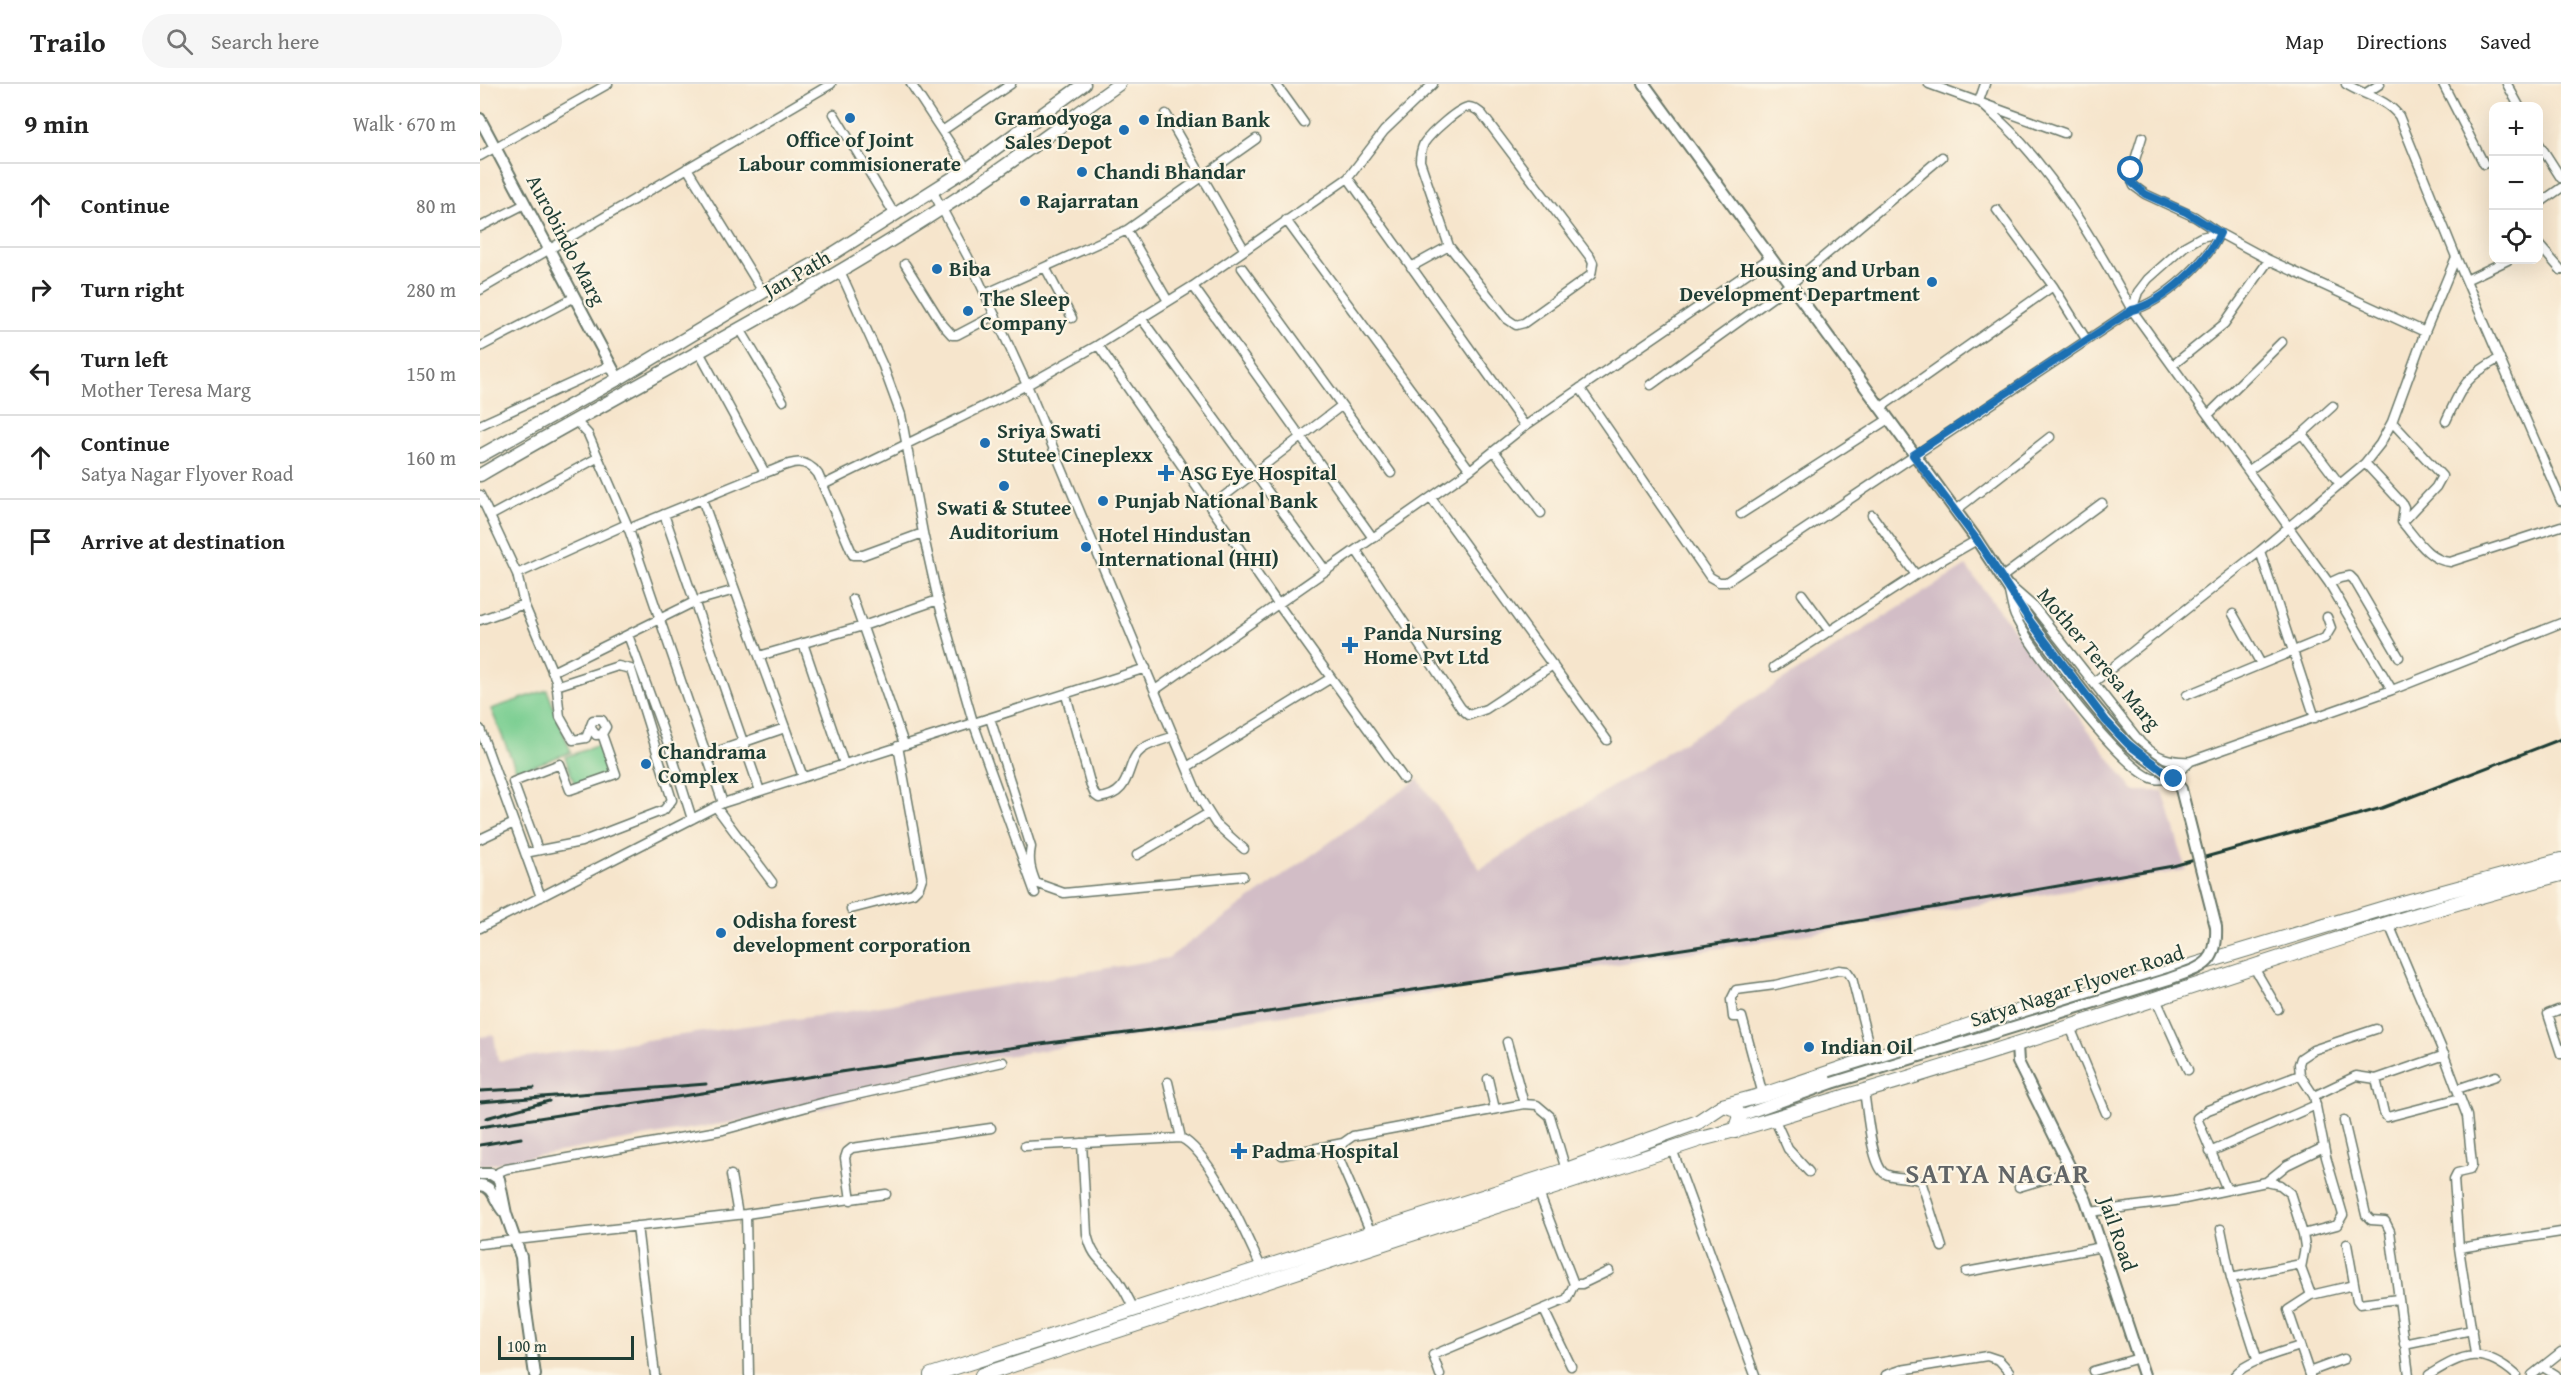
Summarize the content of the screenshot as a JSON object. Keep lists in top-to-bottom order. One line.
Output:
{"streets":{"main road":["Jan Path"],"street":["Aurobindo Marg","Mother Teresa Marg","Satya Nagar Flyover Road","Jail Road"]},"crossings":[["Aurobindo Marg","Jan Path"],["Mother Teresa Marg","Satya Nagar Flyover Road"]],"districts":["SATYA NAGAR"],"places":{"other":["Office of Joint Labour commisionerate","Indian Bank","Gramodyoga Sales Depot","Chandi Bhandar","Rajarratan","Biba","Housing and Urban Development Department","The Sleep Company","Sriya Swati Stutee Cineplexx","Swati & Stutee Auditorium","Punjab National Bank","Hotel Hindustan International (HHI)","Chandrama Complex","Odisha forest development corporation","Indian Oil"],"health":["ASG Eye Hospital","Panda Nursing Home Pvt Ltd","Padma Hospital"]},"scale_bar":"100 m","page":{"header":"Trailo","search":"Search here","nav":["Map","Directions","Saved"],"heading":["9 min","Walk · 670 m"],"map_buttons":["+","−"],"list":[["Continue","80 m"],["Turn right","280 m"],["Turn left","Mother Teresa Marg","150 m"],["Continue","Satya Nagar Flyover Road","160 m"],"Arrive at destination"],"scale":"100 m"}}
